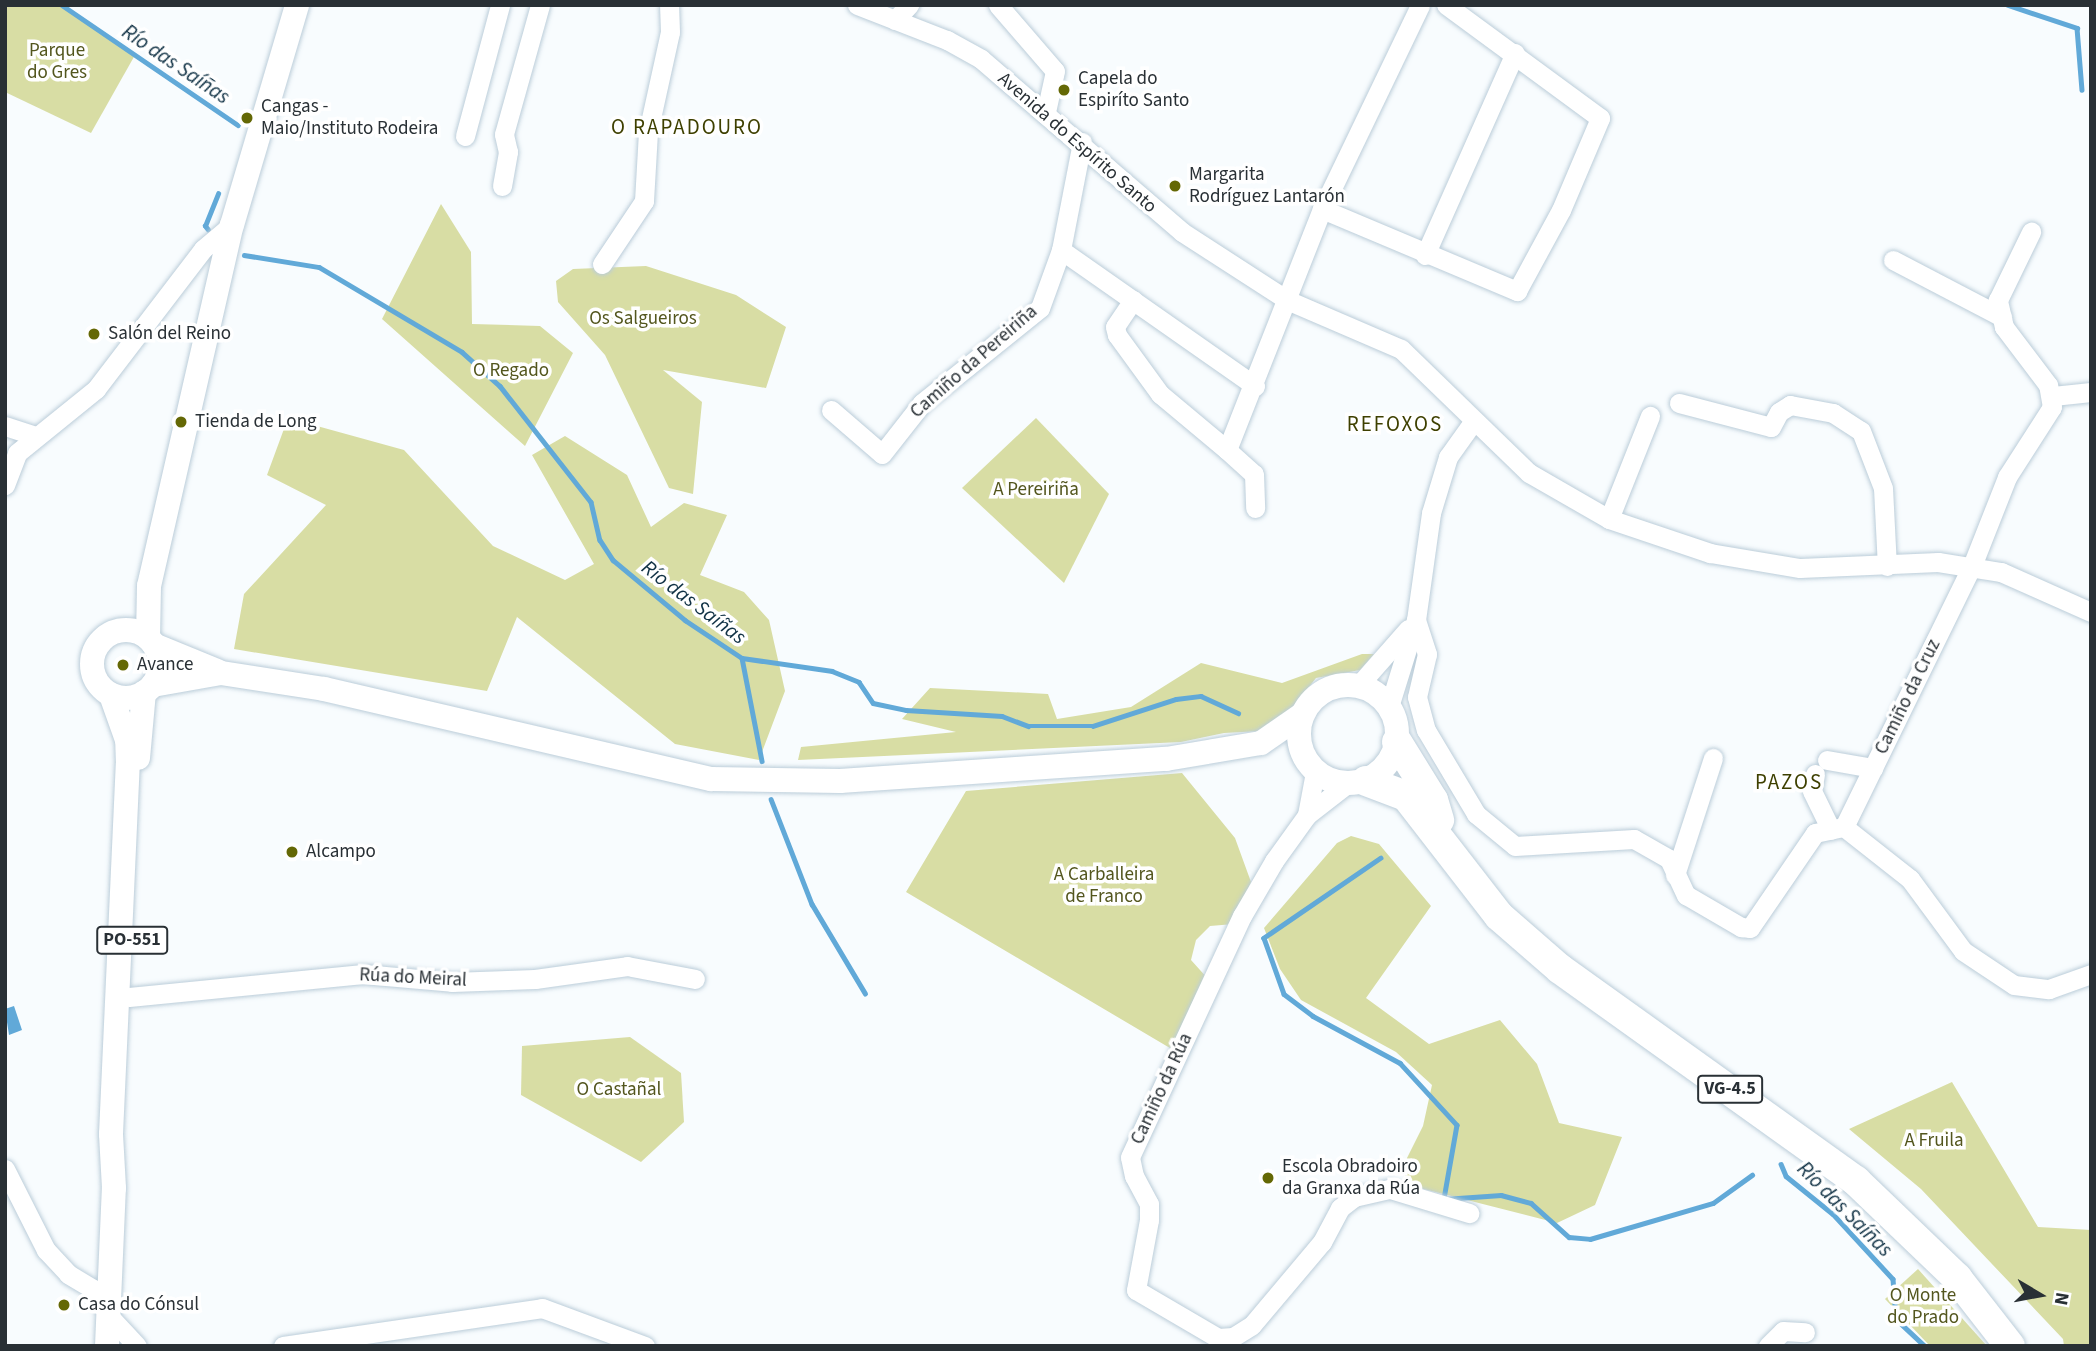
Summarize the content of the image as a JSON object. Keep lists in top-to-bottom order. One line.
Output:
{"streets":{"highway":["VG-4.5"],"main road":["PO-551"],"street":["Avenida do Espírito Santo","Camiño da Pereiriña","Camiño da Cruz","Rúa do Meiral","Camiño da Rúa"]},"crossings":[["Avenida do Espírito Santo","Camiño da Pereiriña"],["Avenida do Espírito Santo","Camiño da Cruz"],["PO-551","Rúa do Meiral"]],"districts":["O RAPADOURO","REFOXOS","PAZOS"],"water":["Río das Saíñas"],"parks":["Parque do Gres","Os Salgueiros","O Regado","A Pereiriña","A Carballeira de Franco","O Castañal","A Fruila","O Monte do Prado"],"places":["Capela do Espiríto Santo","Cangas - Maio/Instituto Rodeira","Margarita Rodríguez Lantarón","Salón del Reino","Tienda de Long","Avance","Alcampo","Escola Obradoiro da Granxa da Rúa","Casa do Cónsul"],"north":"right"}
